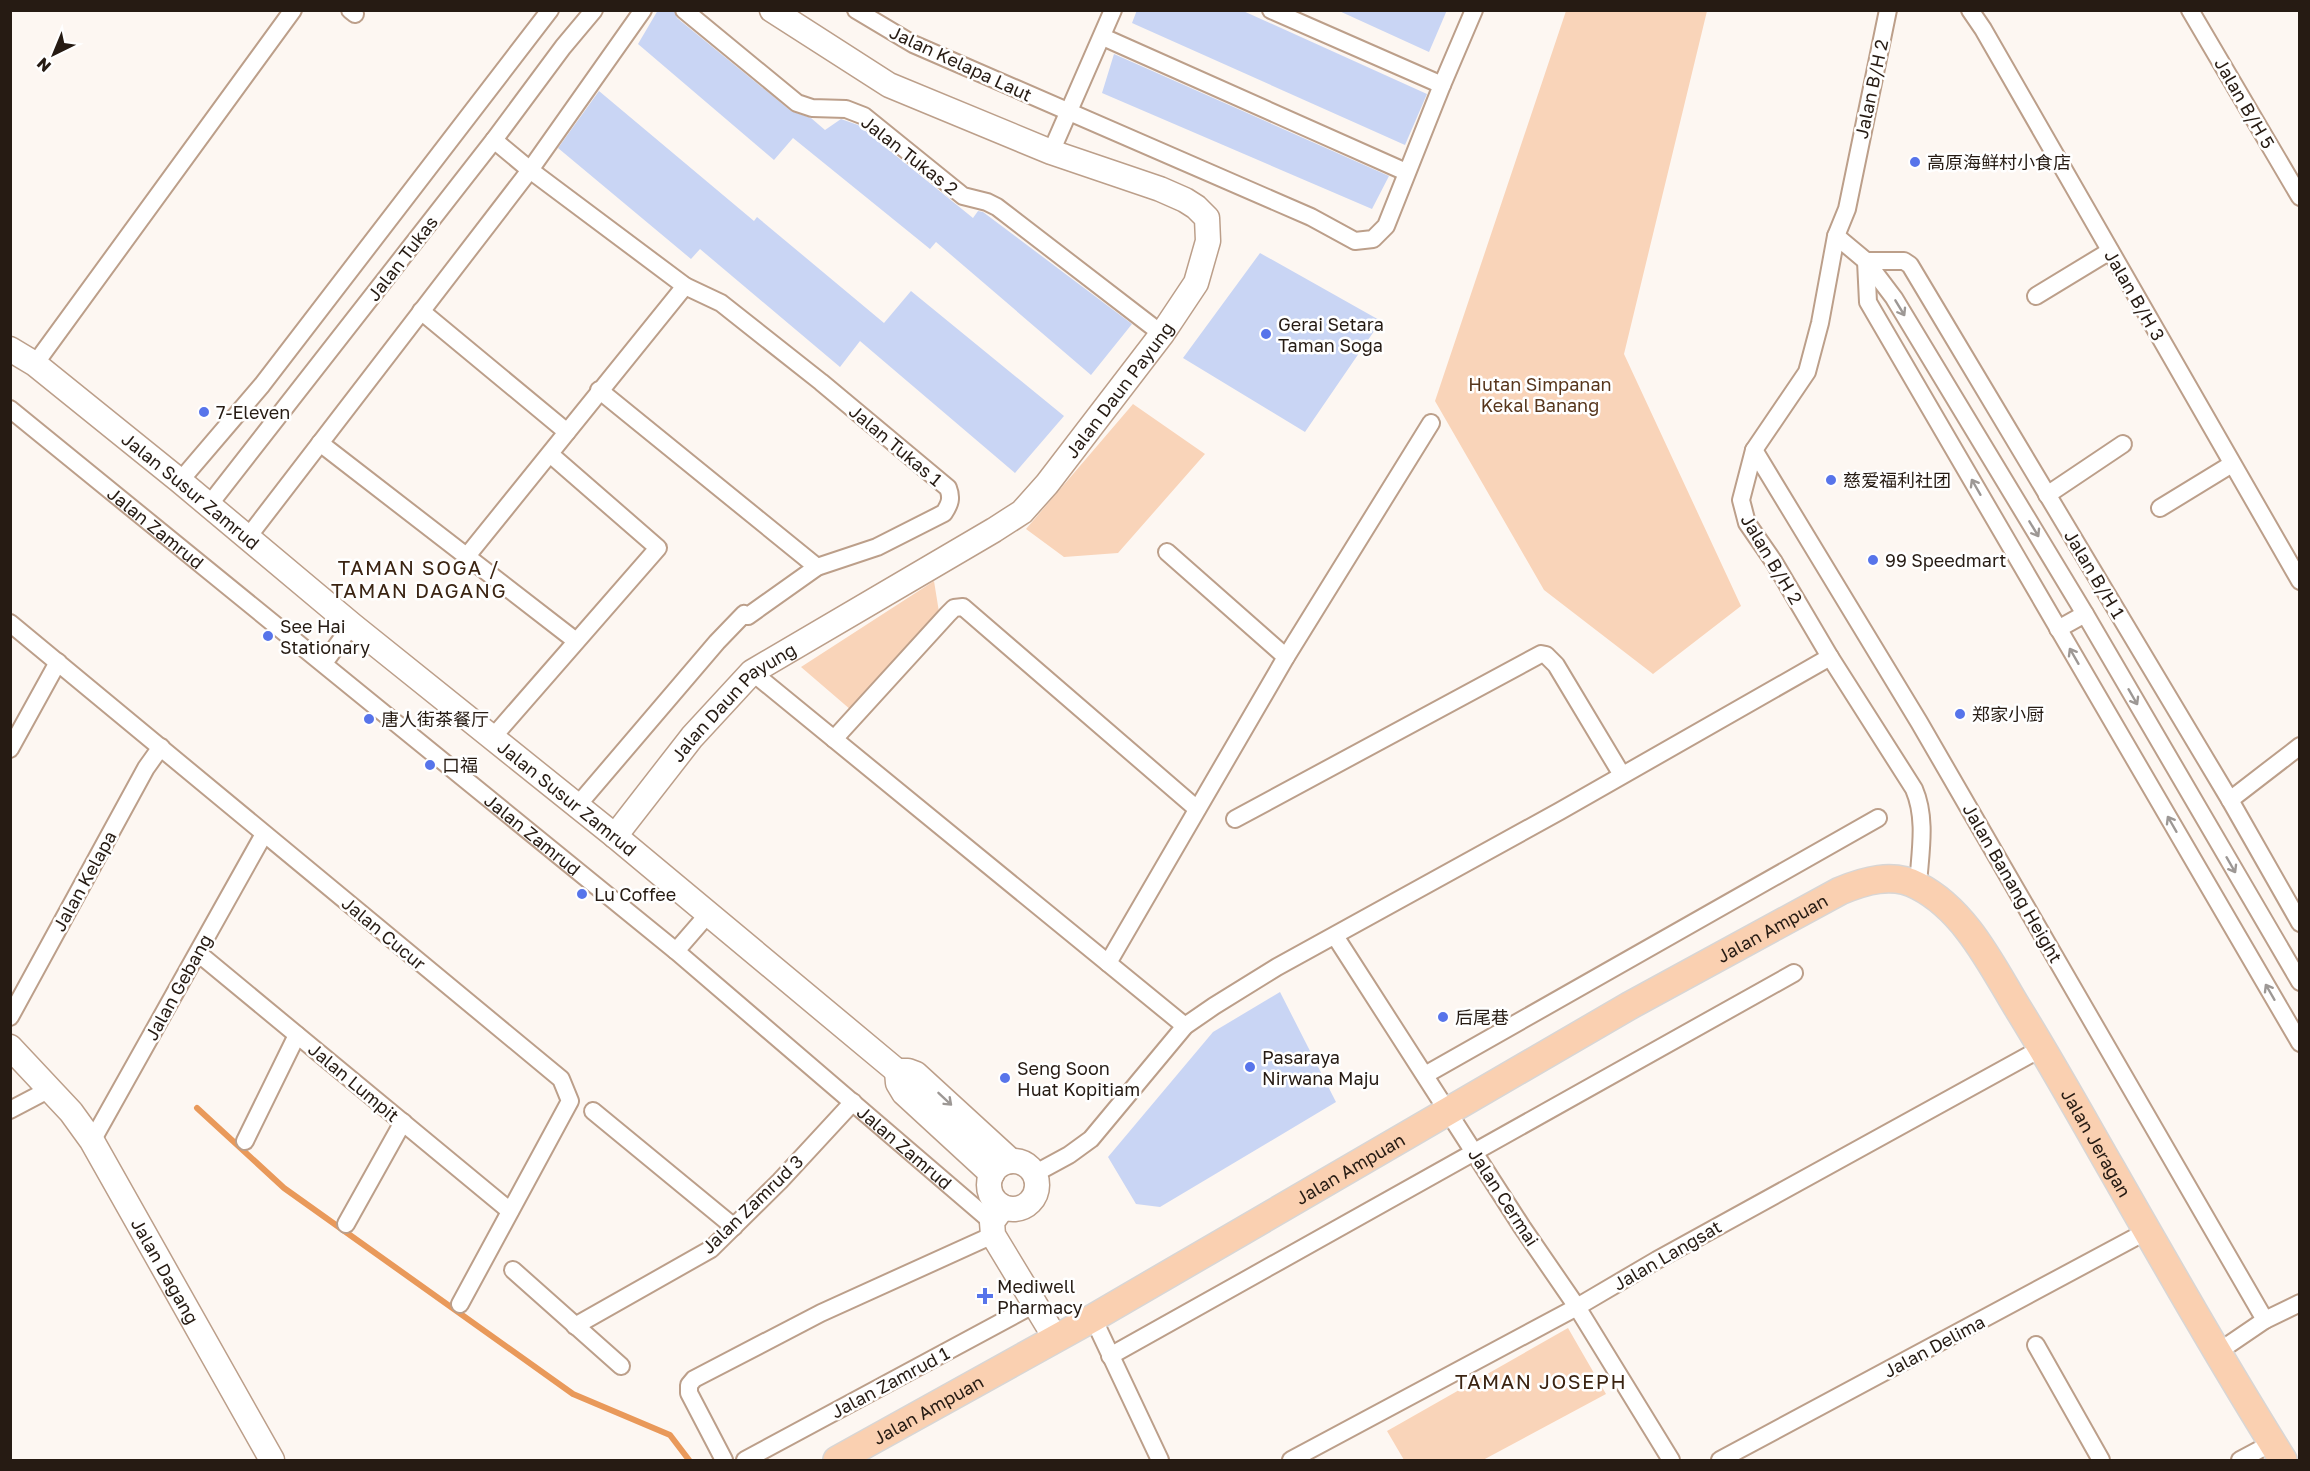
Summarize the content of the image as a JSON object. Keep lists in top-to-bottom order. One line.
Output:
{"streets":{"main road":["Jalan Ampuan","Jalan Jeragan"],"street":["Jalan Kelapa Laut","Jalan B/H 2","Jalan B/H 5","Jalan Tukas 2","Jalan Tukas","Jalan B/H 3","Jalan Daun Payung","Jalan Tukas 1","Jalan Susur Zamrud","Jalan Zamrud","Jalan B/H 1","Jalan Kelapa","Jalan Banang Height","Jalan Cucur","Jalan Gebang","Jalan Lumpit","Jalan Cermai","Jalan Zamrud 3","Jalan Langsat","Jalan Dagang","Jalan Delima","Jalan Zamrud 1"]},"crossings":[["Jalan B/H 2","Jalan Banang Height"],["Jalan B/H 2","Jalan Jeragan"],["Jalan Tukas 2","Jalan Daun Payung"],["Jalan Tukas","Jalan Tukas 1"],["Jalan Tukas","Jalan Susur Zamrud"],["Jalan Daun Payung","Jalan Susur Zamrud"],["Jalan Tukas 1","Jalan Susur Zamrud"],["Jalan Zamrud","Jalan Ampuan"],["Jalan Zamrud","Jalan Zamrud 3"],["Jalan Zamrud","Jalan Zamrud 1"],["Jalan Kelapa","Jalan Cucur"],["Jalan Ampuan","Jalan Jeragan"],["Jalan Ampuan","Jalan Cermai"],["Jalan Cucur","Jalan Gebang"],["Jalan Cucur","Jalan Lumpit"],["Jalan Gebang","Jalan Lumpit"],["Jalan Gebang","Jalan Dagang"],["Jalan Jeragan","Jalan Langsat"],["Jalan Jeragan","Jalan Delima"],["Jalan Cermai","Jalan Langsat"]],"districts":["TAMAN SOGA / TAMAN DAGANG","TAMAN JOSEPH"],"parks":["Hutan Simpanan Kekal Banang"],"places":{"other":["高原海鲜村小食店","Gerai Setara Taman Soga","7-Eleven","慈爱福利社团","99 Speedmart","See Hai Stationary","郑家小厨","唐人街茶餐厅","口福","Lu Coffee","后尾巷","Pasaraya Nirwana Maju","Seng Soon Huat Kopitiam"],"health":["Mediwell Pharmacy"]},"north":"bottom left"}
